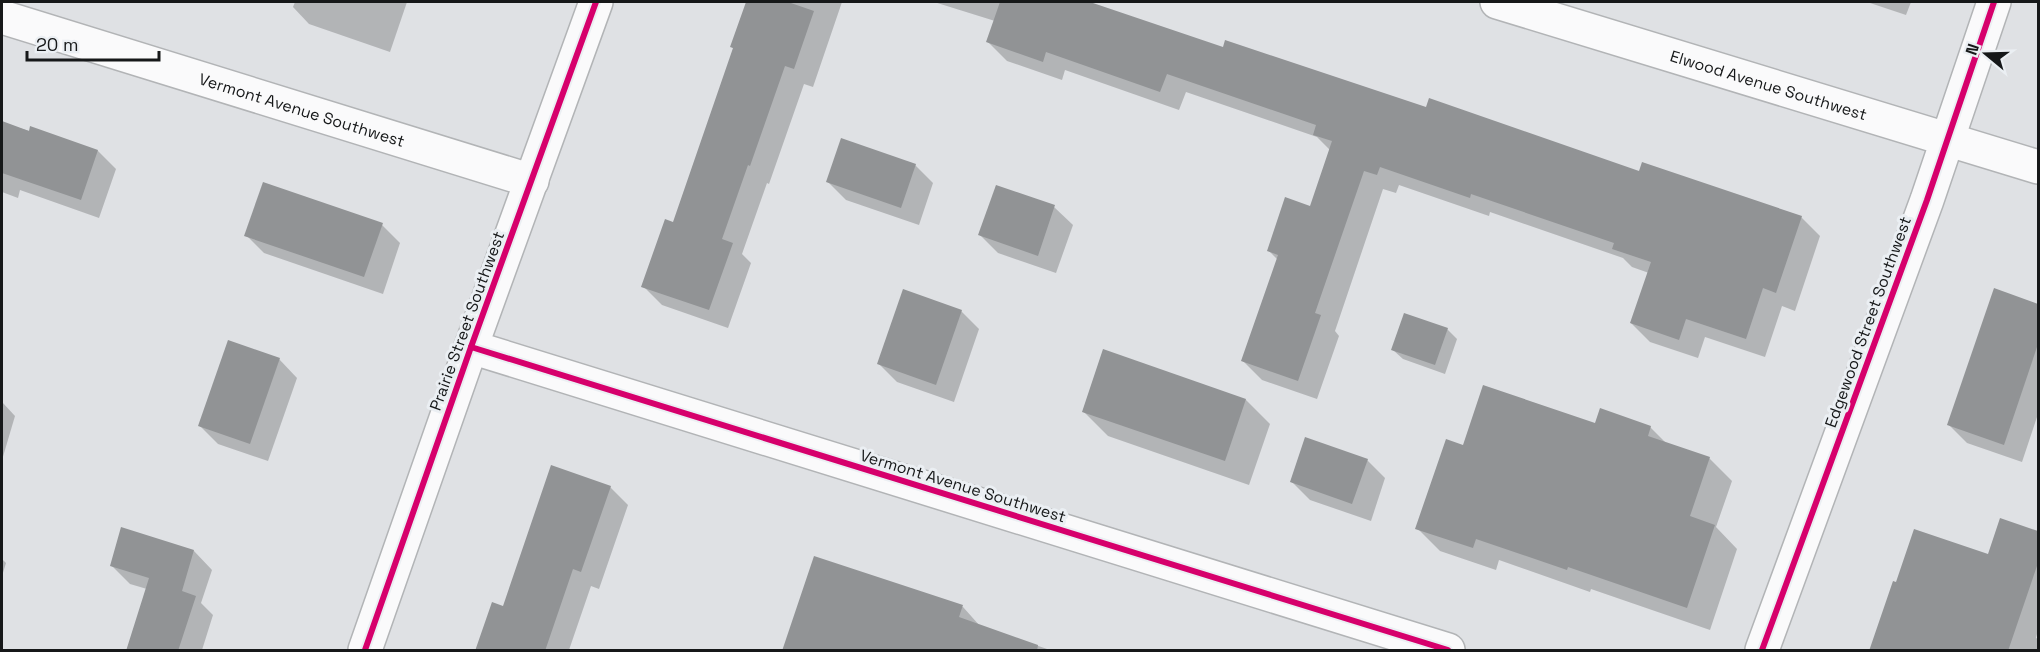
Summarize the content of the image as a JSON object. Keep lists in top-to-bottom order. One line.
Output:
{"streets":{"street":["Elwood Avenue Southwest","Vermont Avenue Southwest","Prairie Street Southwest","Edgewood Street Southwest"]},"crossings":[["Elwood Avenue Southwest","Edgewood Street Southwest"],["Vermont Avenue Southwest","Prairie Street Southwest"]],"scale_bar":"20 m","north":"left"}
